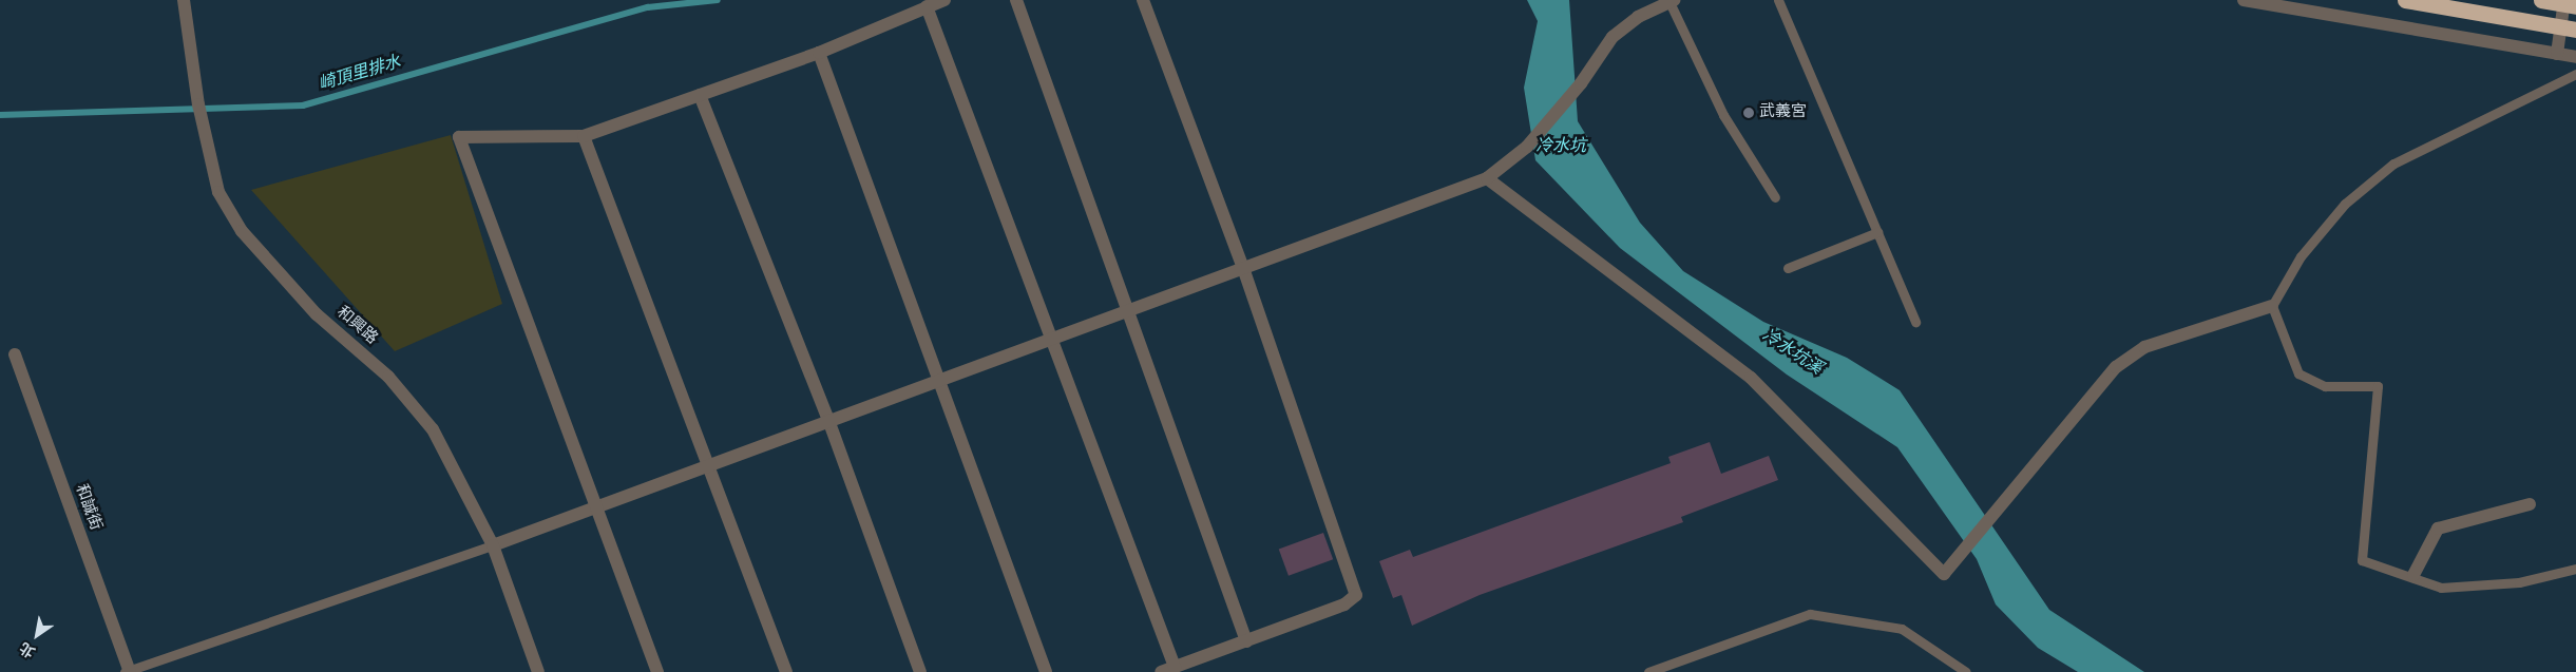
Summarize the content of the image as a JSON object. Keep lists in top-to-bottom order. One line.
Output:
{"streets":{"street":["和興路","和誠街"]},"water":["崎頂里排水","冷水坑","冷水坑溪"],"places":["武義宮"],"north":"bottom left"}
